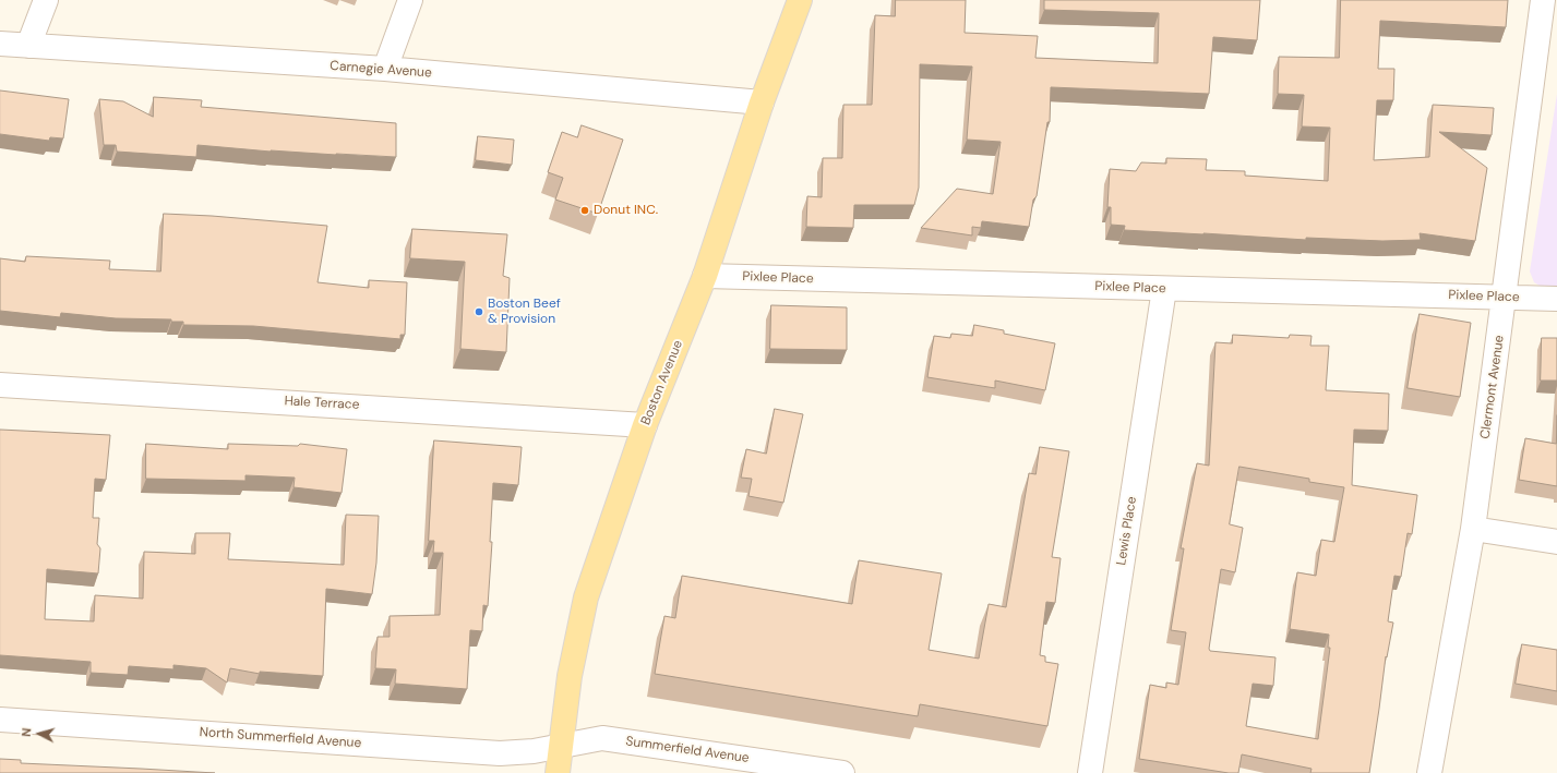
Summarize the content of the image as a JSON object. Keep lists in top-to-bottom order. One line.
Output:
{"streets":{"main road":["Boston Avenue"],"street":["Carnegie Avenue","Pixlee Place","Clermont Avenue","Hale Terrace","Lewis Place","North Summerfield Avenue","Summerfield Avenue"]},"crossings":[["Carnegie Avenue","Boston Avenue"],["Pixlee Place","Boston Avenue"],["Pixlee Place","Clermont Avenue"],["Pixlee Place","Lewis Place"],["Boston Avenue","Hale Terrace"],["Boston Avenue","North Summerfield Avenue"],["Boston Avenue","Summerfield Avenue"],["North Summerfield Avenue","Summerfield Avenue"]],"places":["Donut INC.","Boston Beef & Provision"],"north":"left"}
